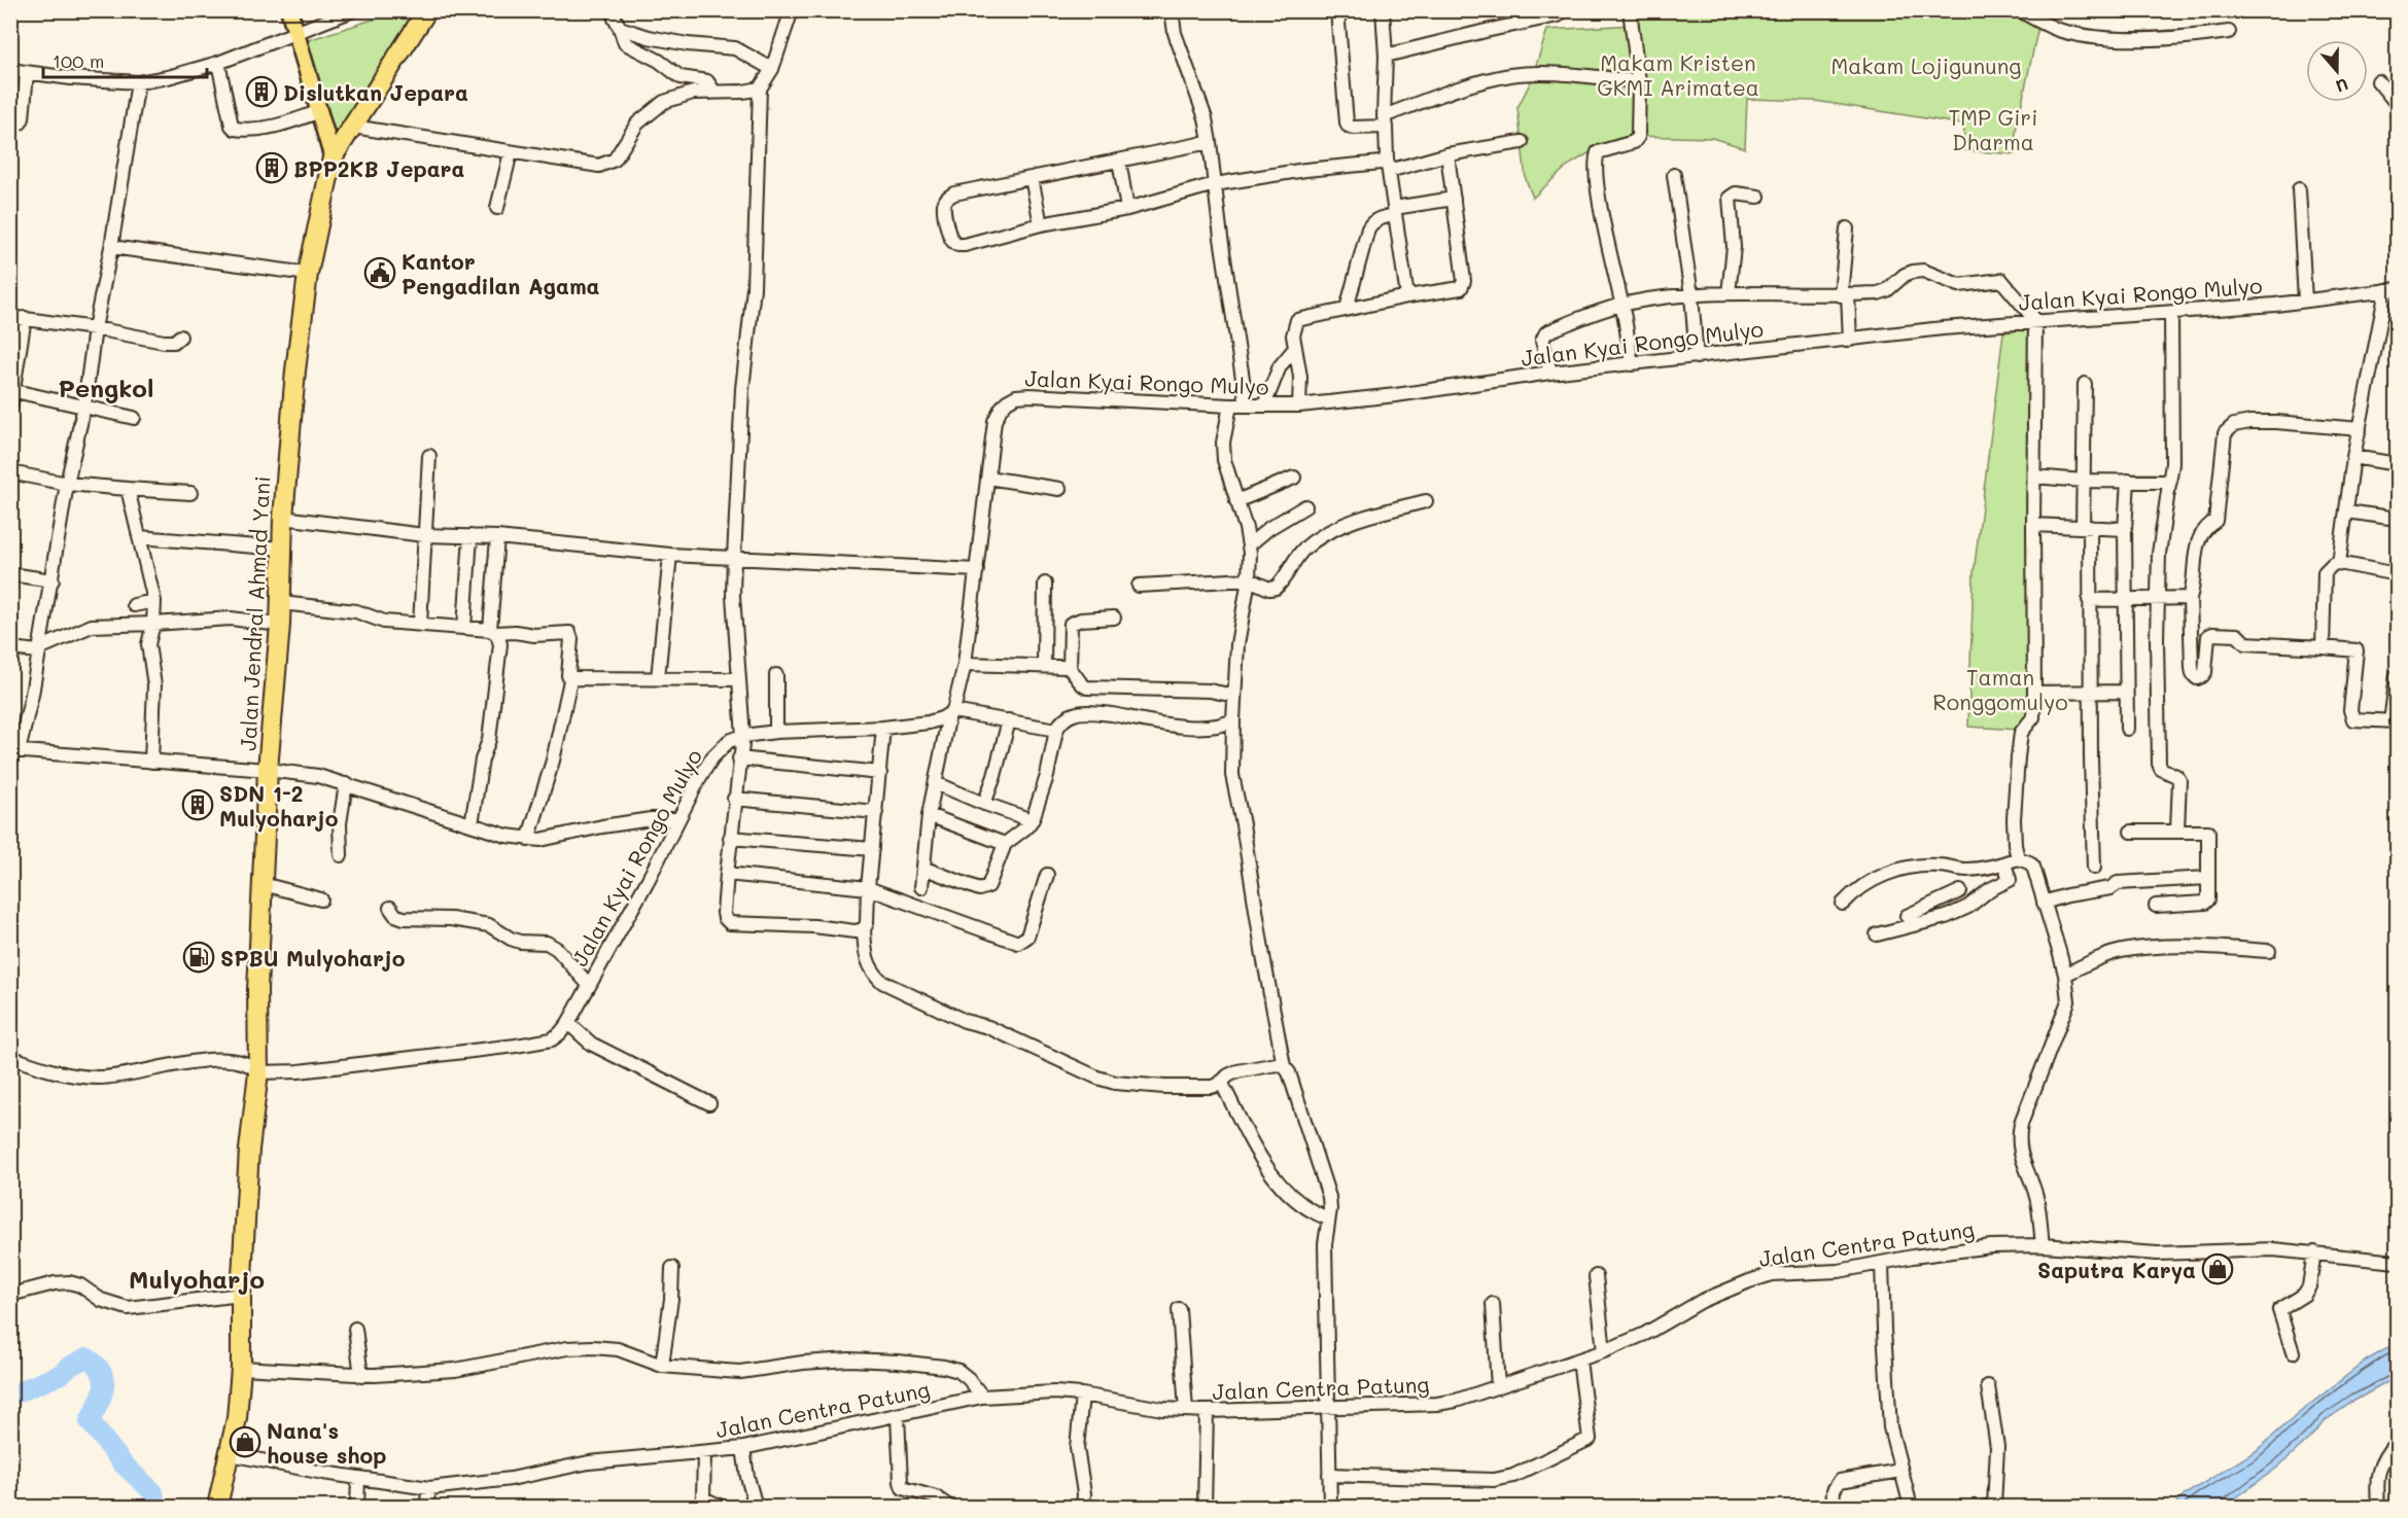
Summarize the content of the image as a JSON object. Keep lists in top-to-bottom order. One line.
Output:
{"streets":{"highway":["Jalan Jendral Ahmad Yani"],"street":["Jalan Kyai Rongo Mulyo","Jalan Centra Patung"]},"crossings":[["Jalan Kyai Rongo Mulyo","Jalan Jendral Ahmad Yani"],["Jalan Jendral Ahmad Yani","Jalan Centra Patung"]],"districts":["Pengkol","Mulyoharjo"],"parks":["Makam Kristen GKMI Arimatea","Makam Lojigunung","TMP Giri Dharma","Taman Ronggomulyo"],"places":{"building":["Dislutkan Jepara","BPP2KB Jepara","SDN 1-2 Mulyoharjo"],"public building":["Kantor Pengadilan Agama"],"fuel station":["SPBU Mulyoharjo"],"shop":["Saputra Karya","Nana's house shop"]},"scale_bar":"100 m","north":"bottom"}
